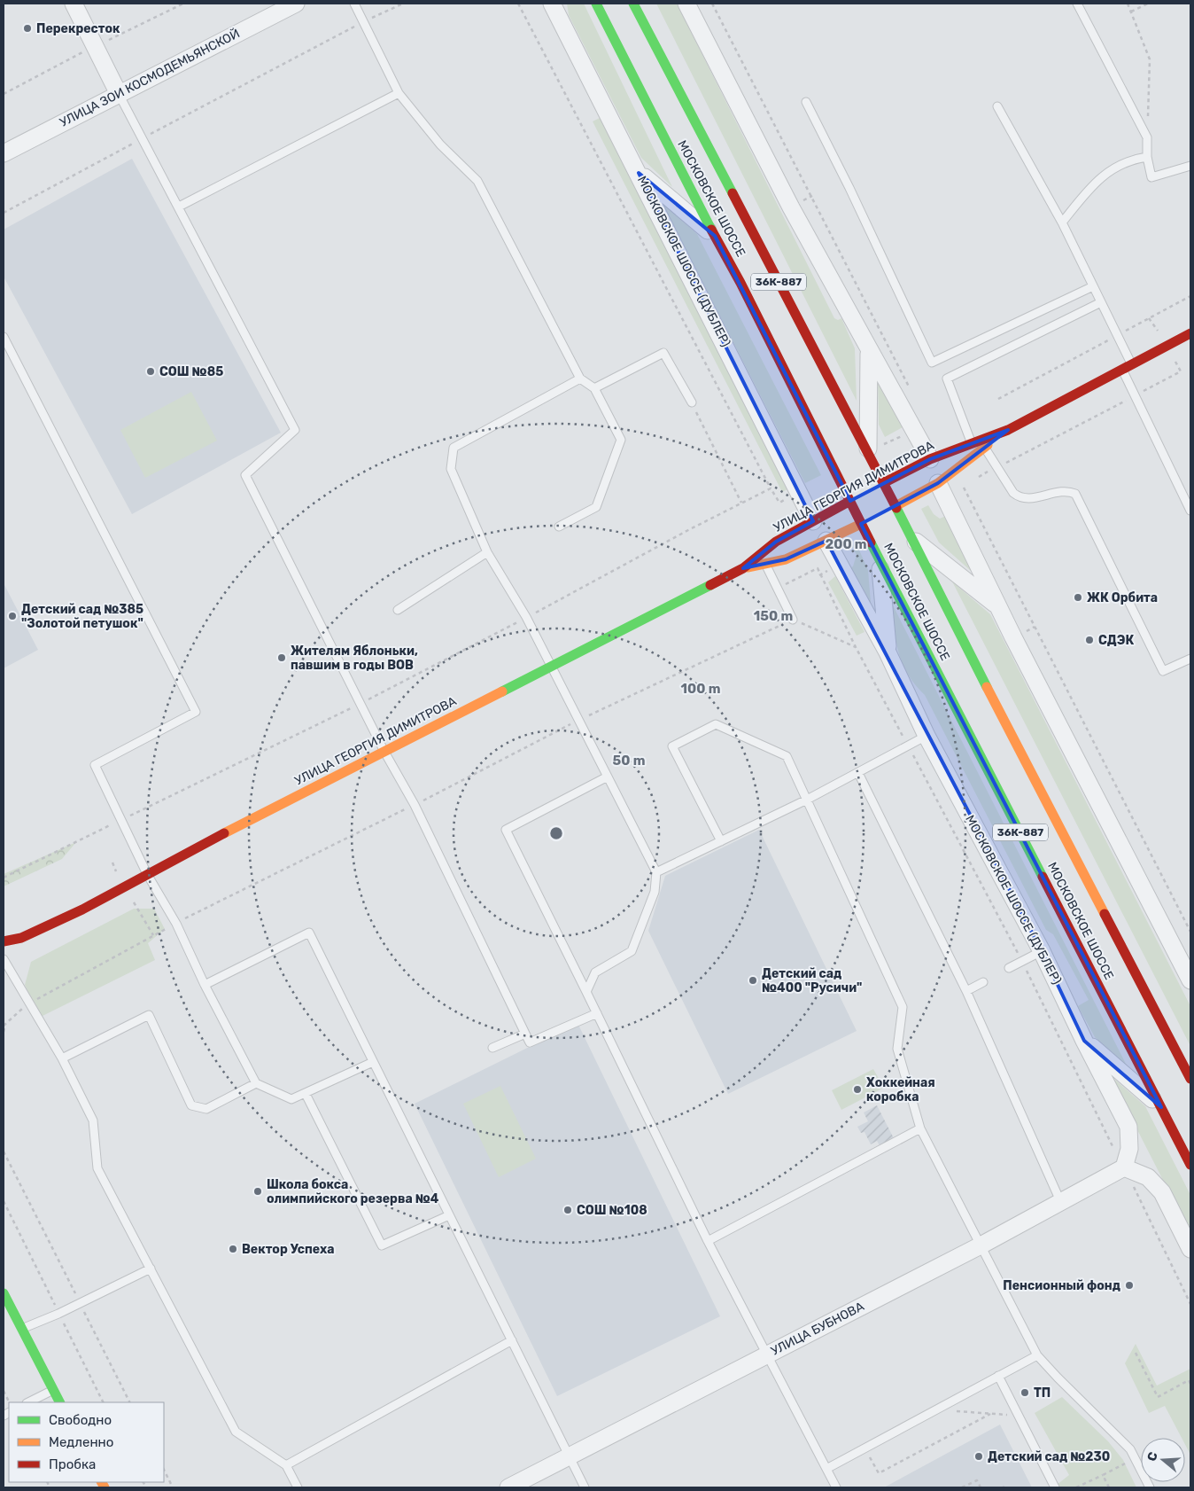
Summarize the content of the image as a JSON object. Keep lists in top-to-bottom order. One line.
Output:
{"streets":{"main road":["МОСКОВСКОЕ ШОССЕ","36К-887","УЛИЦА ГЕОРГИЯ ДИМИТРОВА"],"street":["УЛИЦА ЗОИ КОСМОДЕМЬЯНСКОЙ","МОСКОВСКОЕ ШОССЕ (ДУБЛЕР)","УЛИЦА БУБНОВА"]},"crossings":[["МОСКОВСКОЕ ШОССЕ","УЛИЦА ГЕОРГИЯ ДИМИТРОВА"],["МОСКОВСКОЕ ШОССЕ (ДУБЛЕР)","УЛИЦА ГЕОРГИЯ ДИМИТРОВА"],["МОСКОВСКОЕ ШОССЕ (ДУБЛЕР)","УЛИЦА БУБНОВА"]],"places":["Перекресток","СОШ №85","ЖК Орбита","Детский сад №385 \"Золотой петушок\"","СДЭК","Жителям Яблоньки, павшим в годы ВОВ","Детский сад №400 \"Русичи\"","Хоккейная коробка","Школа бокса олимпийского резерва №4","СОШ №108","Вектор Успеха","Пенсионный фонд","ТП","Детский сад №230"],"legend":["Свободно","Медленно","Пробка"],"north":"left","rings":["200 m","150 m","100 m","50 m"]}
